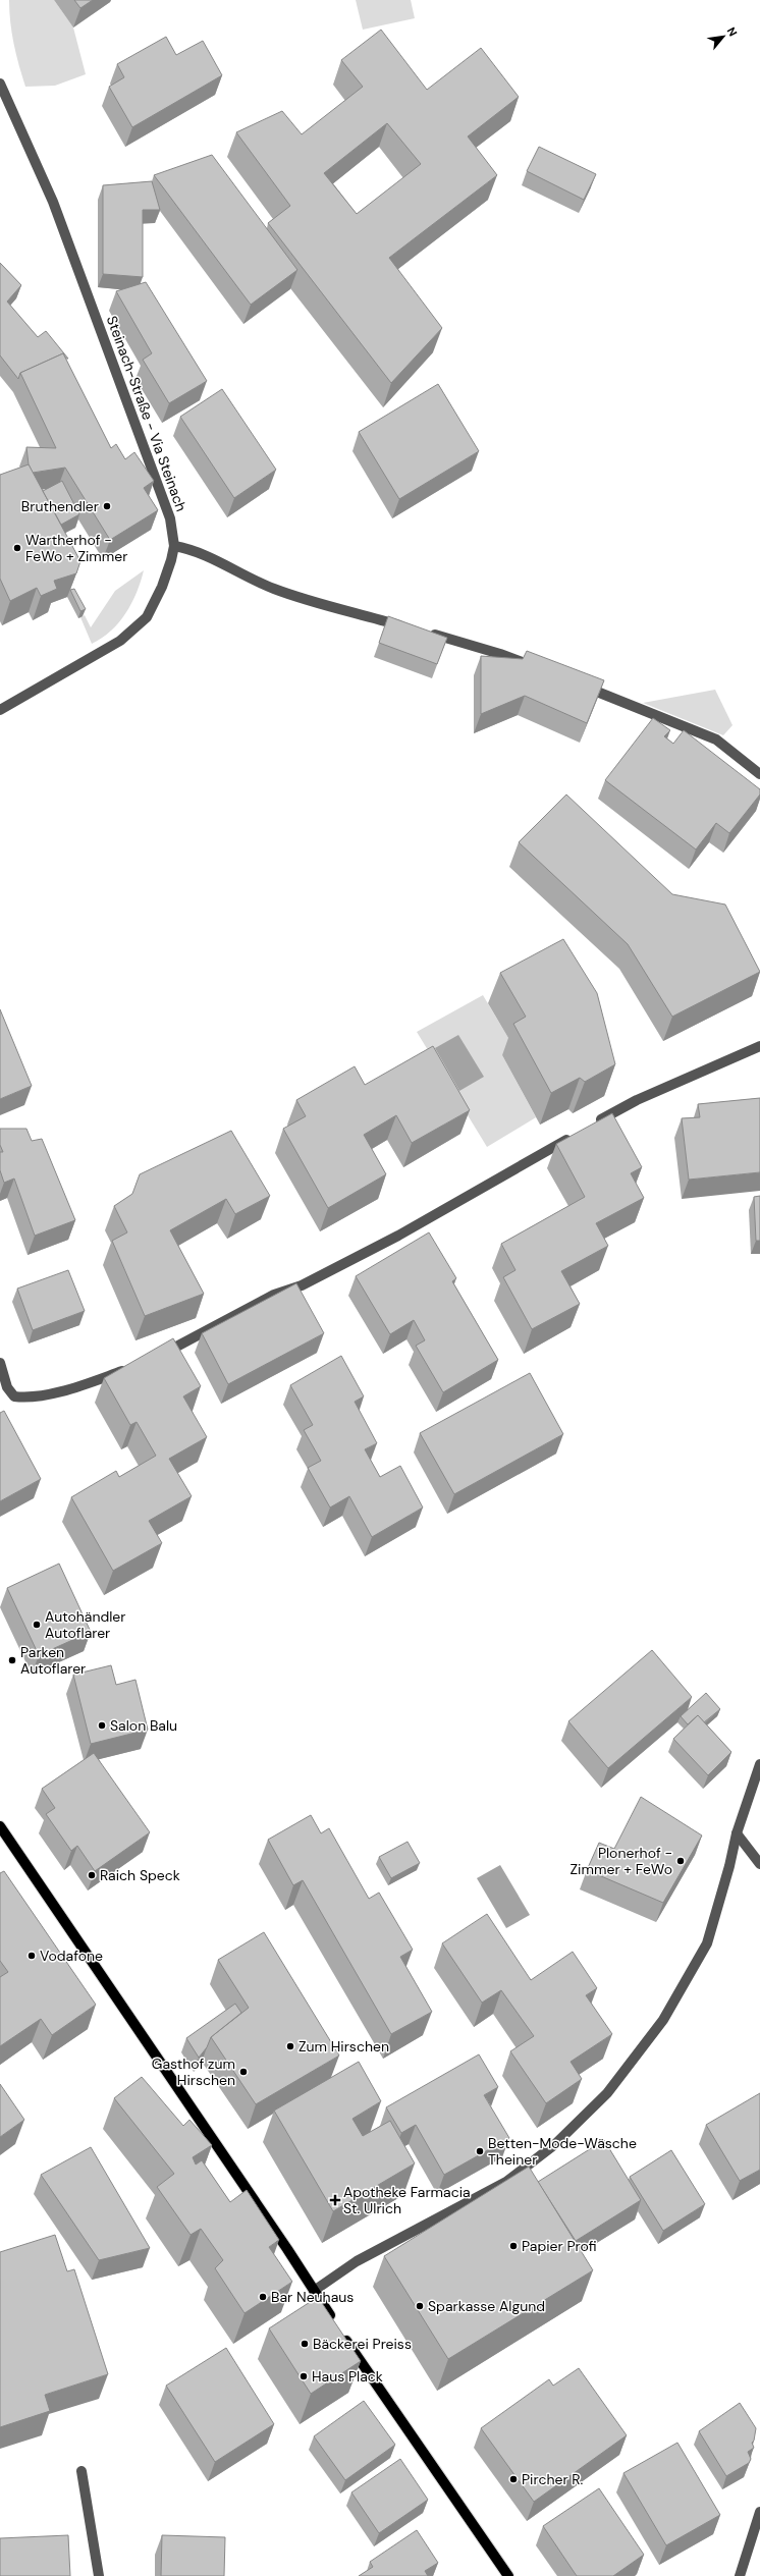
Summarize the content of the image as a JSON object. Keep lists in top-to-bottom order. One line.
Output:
{"streets":{"street":["Steinach-Straße - Via Steinach"]},"places":{"other":["Bruthendler","Wartherhof - FeWo + Zimmer","Autohändler Autoflarer","Parken Autoflarer","Salon Balu","Plonerhof - Zimmer + FeWo","Raich Speck","Vodafone","Zum Hirschen","Gasthof zum Hirschen","Betten-Mode-Wäsche Theiner","Papier Profi","Bar Neuhaus","Sparkasse Algund","Bäckerei Preiss","Haus Plack","Pircher R."],"health":["Apotheke Farmacia St. Ulrich"]},"north":"top right"}
